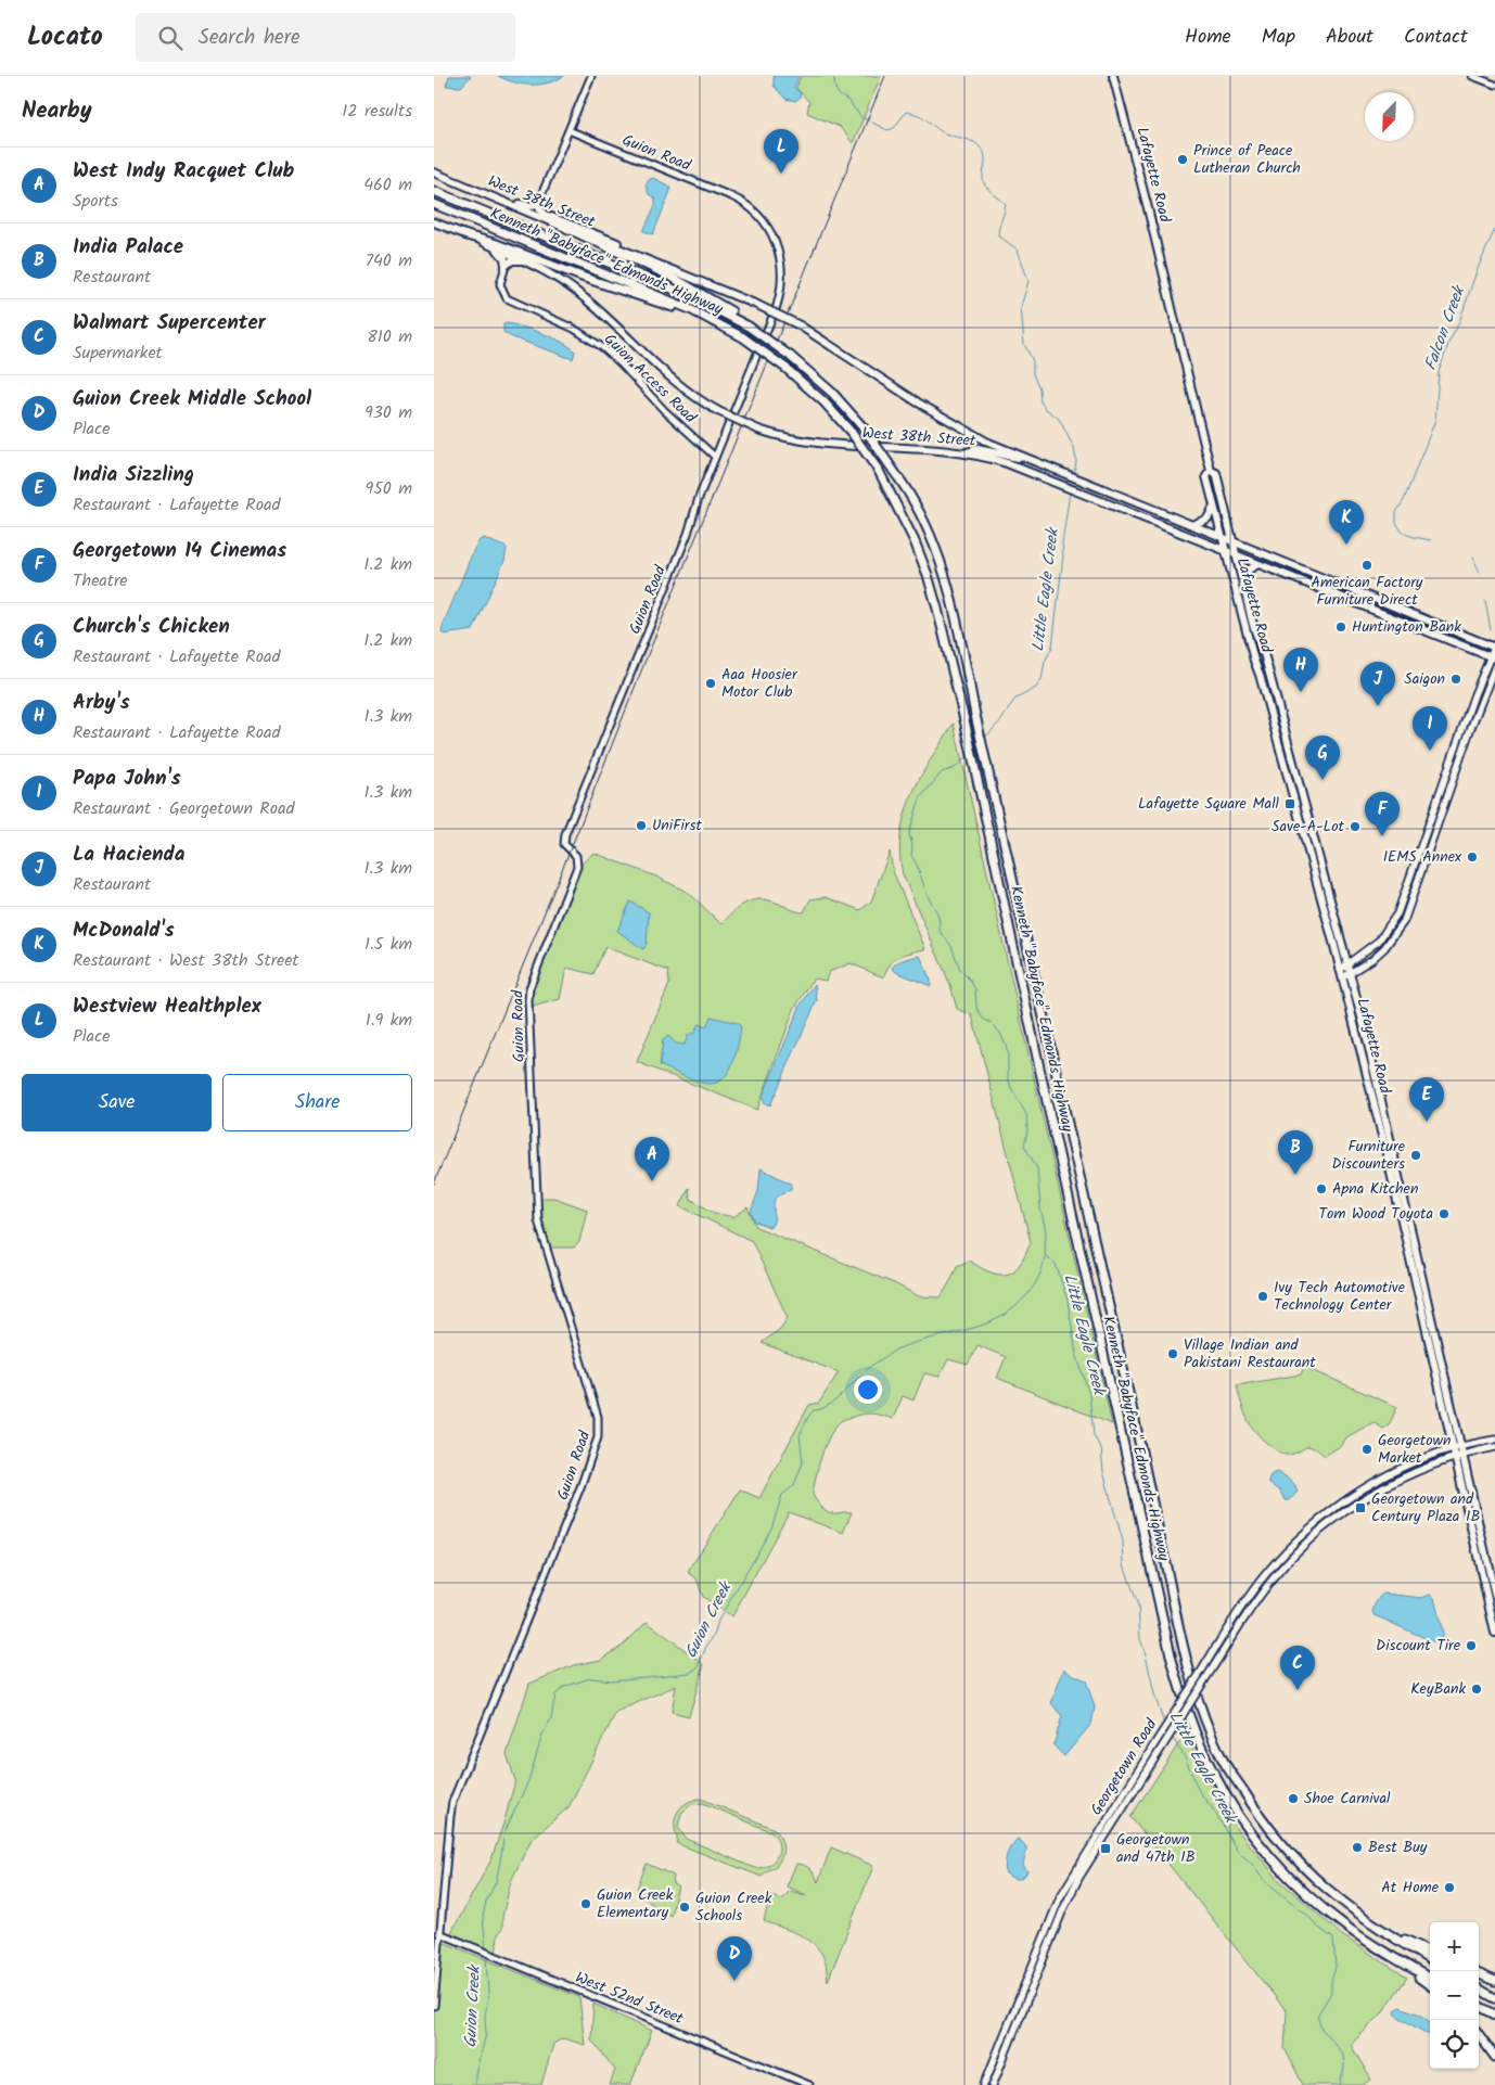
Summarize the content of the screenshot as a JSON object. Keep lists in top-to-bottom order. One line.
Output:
{"streets":{"highway":["Kenneth \"Babyface\" Edmonds Highway"],"main road":["Lafayette Road","West 38th Street","Georgetown Road"],"street":["Guion Road","Guion Access Road","West 52nd Street"]},"crossings":[["Guion Road","Guion Access Road"],["Guion Road","West 52nd Street"],["Lafayette Road","West 38th Street"],["Lafayette Road","Georgetown Road"]],"water":["Falcon Creek","Little Eagle Creek","Guion Creek"],"places":{"other":["Prince of Peace Lutheran Church","American Factory Furniture Direct","Huntington Bank","Saigon","Aaa Hoosier Motor Club","UniFirst","Save-A-Lot","IEMS Annex","Furniture Discounters","Apna Kitchen","Tom Wood Toyota","Ivy Tech Automotive Technology Center","Village Indian and Pakistani Restaurant","Georgetown Market","Discount Tire","KeyBank","Shoe Carnival","Best Buy","At Home","Guion Creek Elementary","Guion Creek Schools"],"transit":["Lafayette Square Mall","Georgetown and Century Plaza IB","Georgetown and 47th IB"]},"north":"bottom left","page":{"header":"Locato","search":"Search here","nav":["Home","Map","About","Contact"],"heading":["Nearby","12 results"],"pins":["L","K","H","J","I","G","F","E","B","A","C","D"],"list":[{"mark":"A","name":"West Indy Racquet Club","note":"Sports","value":"460 m"},{"mark":"B","name":"India Palace","note":"Restaurant","value":"740 m"},{"mark":"C","name":"Walmart Supercenter","note":"Supermarket","value":"810 m"},{"mark":"D","name":"Guion Creek Middle School","note":"Place","value":"930 m"},{"mark":"E","name":"India Sizzling","note":"Restaurant · Lafayette Road","value":"950 m"},{"mark":"F","name":"Georgetown 14 Cinemas","note":"Theatre","value":"1.2 km"},{"mark":"G","name":"Church's Chicken","note":"Restaurant · Lafayette Road","value":"1.2 km"},{"mark":"H","name":"Arby's","note":"Restaurant · Lafayette Road","value":"1.3 km"},{"mark":"I","name":"Papa John's","note":"Restaurant · Georgetown Road","value":"1.3 km"},{"mark":"J","name":"La Hacienda","note":"Restaurant","value":"1.3 km"},{"mark":"K","name":"McDonald's","note":"Restaurant · West 38th Street","value":"1.5 km"},{"mark":"L","name":"Westview Healthplex","note":"Place","value":"1.9 km"}],"buttons":["Save","Share"],"map_buttons":["+","−"]}}
